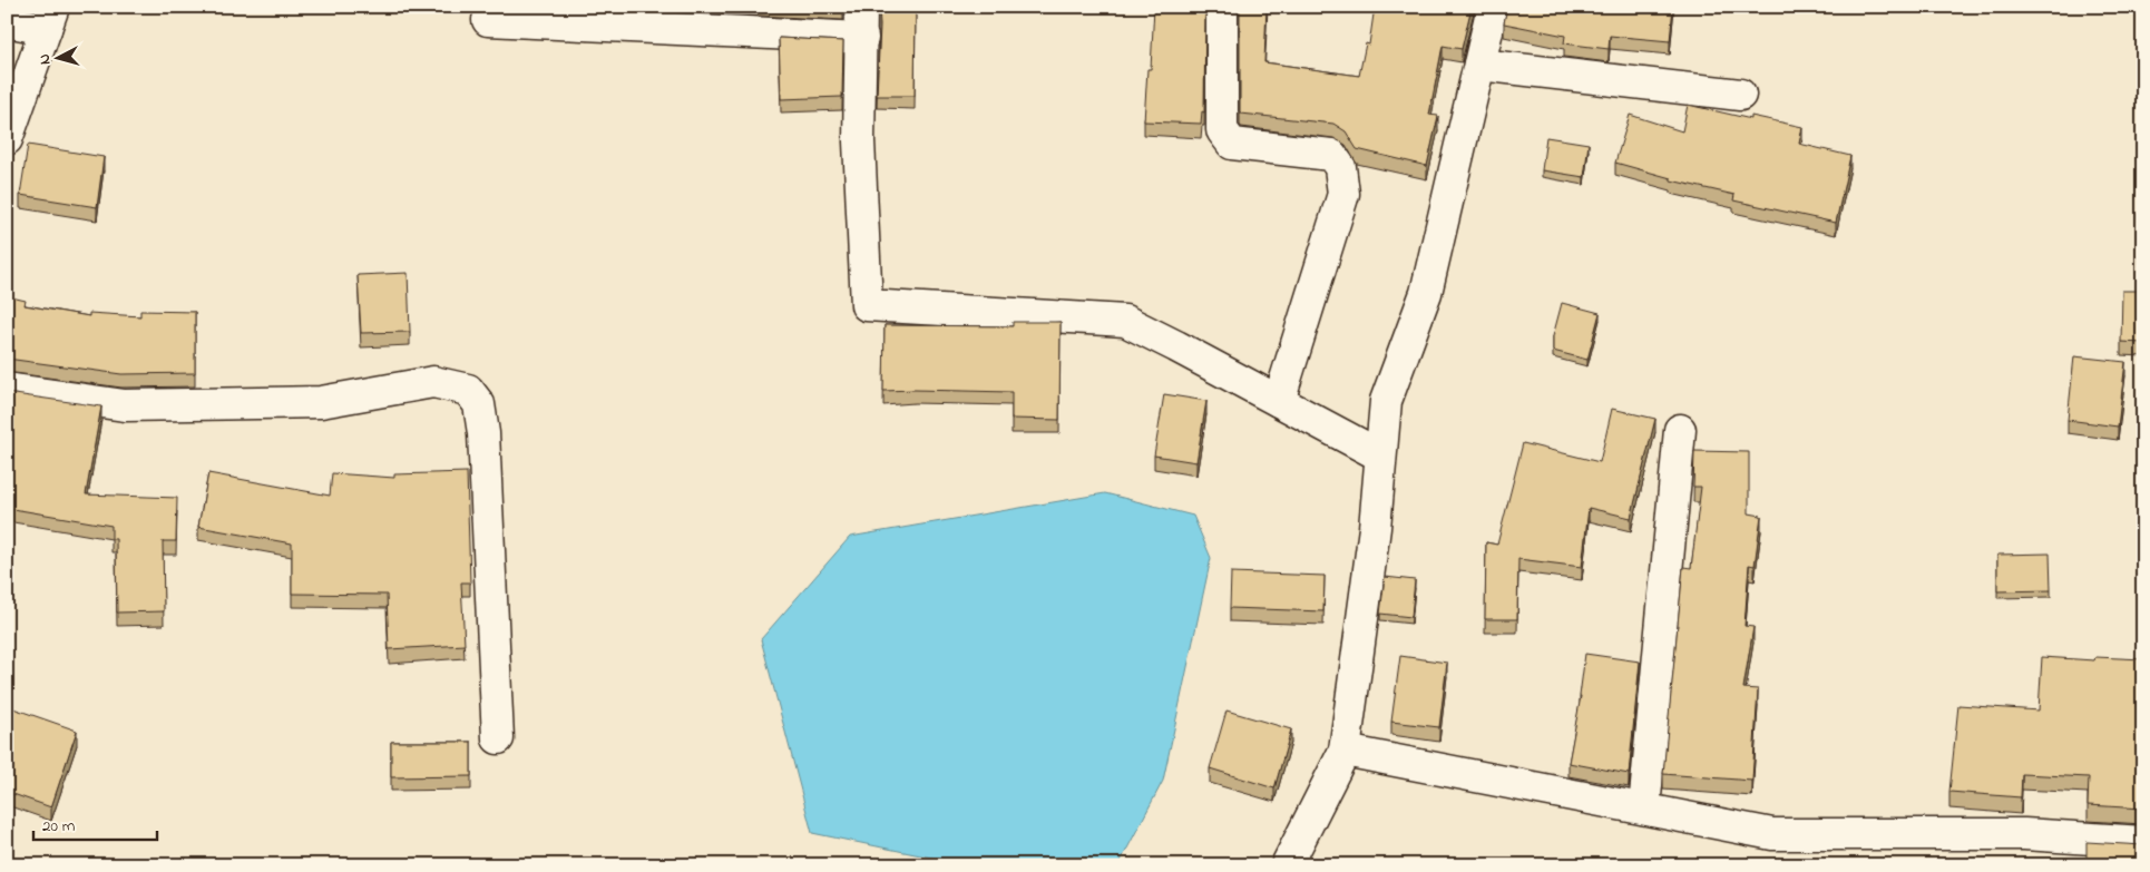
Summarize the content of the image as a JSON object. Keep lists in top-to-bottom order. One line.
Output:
{"scale_bar":"20 m","north":"left"}
